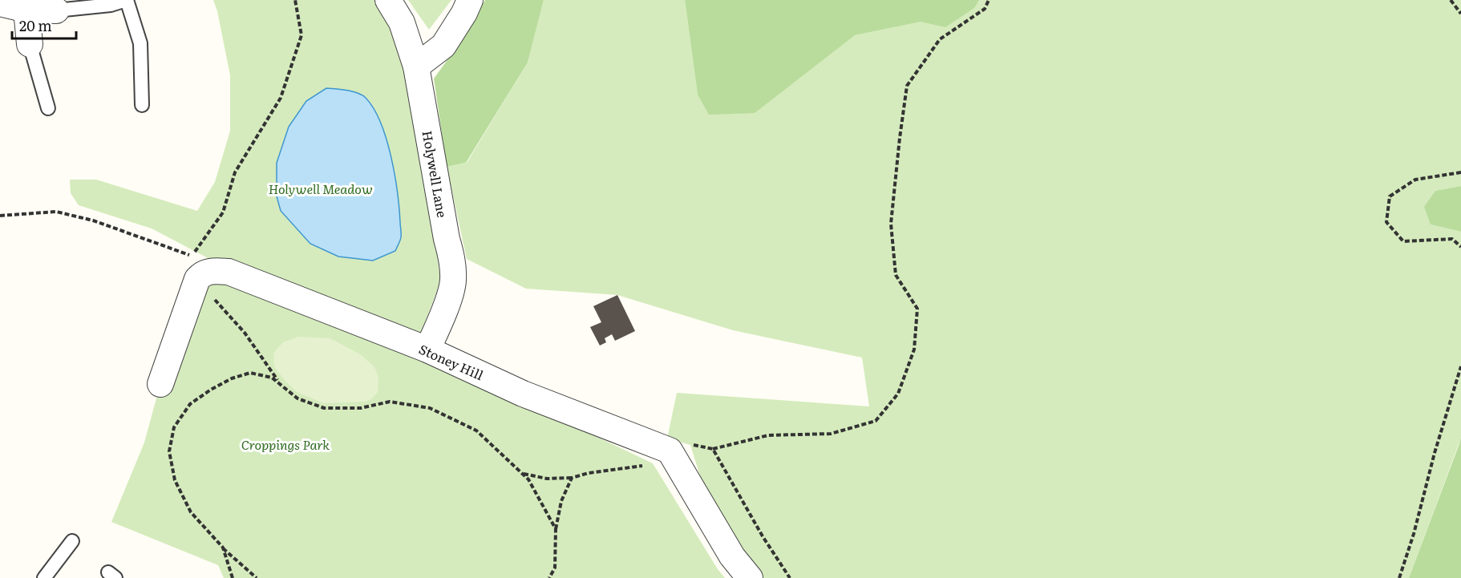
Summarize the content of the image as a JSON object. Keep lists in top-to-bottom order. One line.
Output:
{"streets":{"street":["Holywell Lane","Stoney Hill"]},"crossings":[["Holywell Lane","Stoney Hill"]],"parks":["Holywell Meadow","Croppings Park"],"scale_bar":"20 m"}
